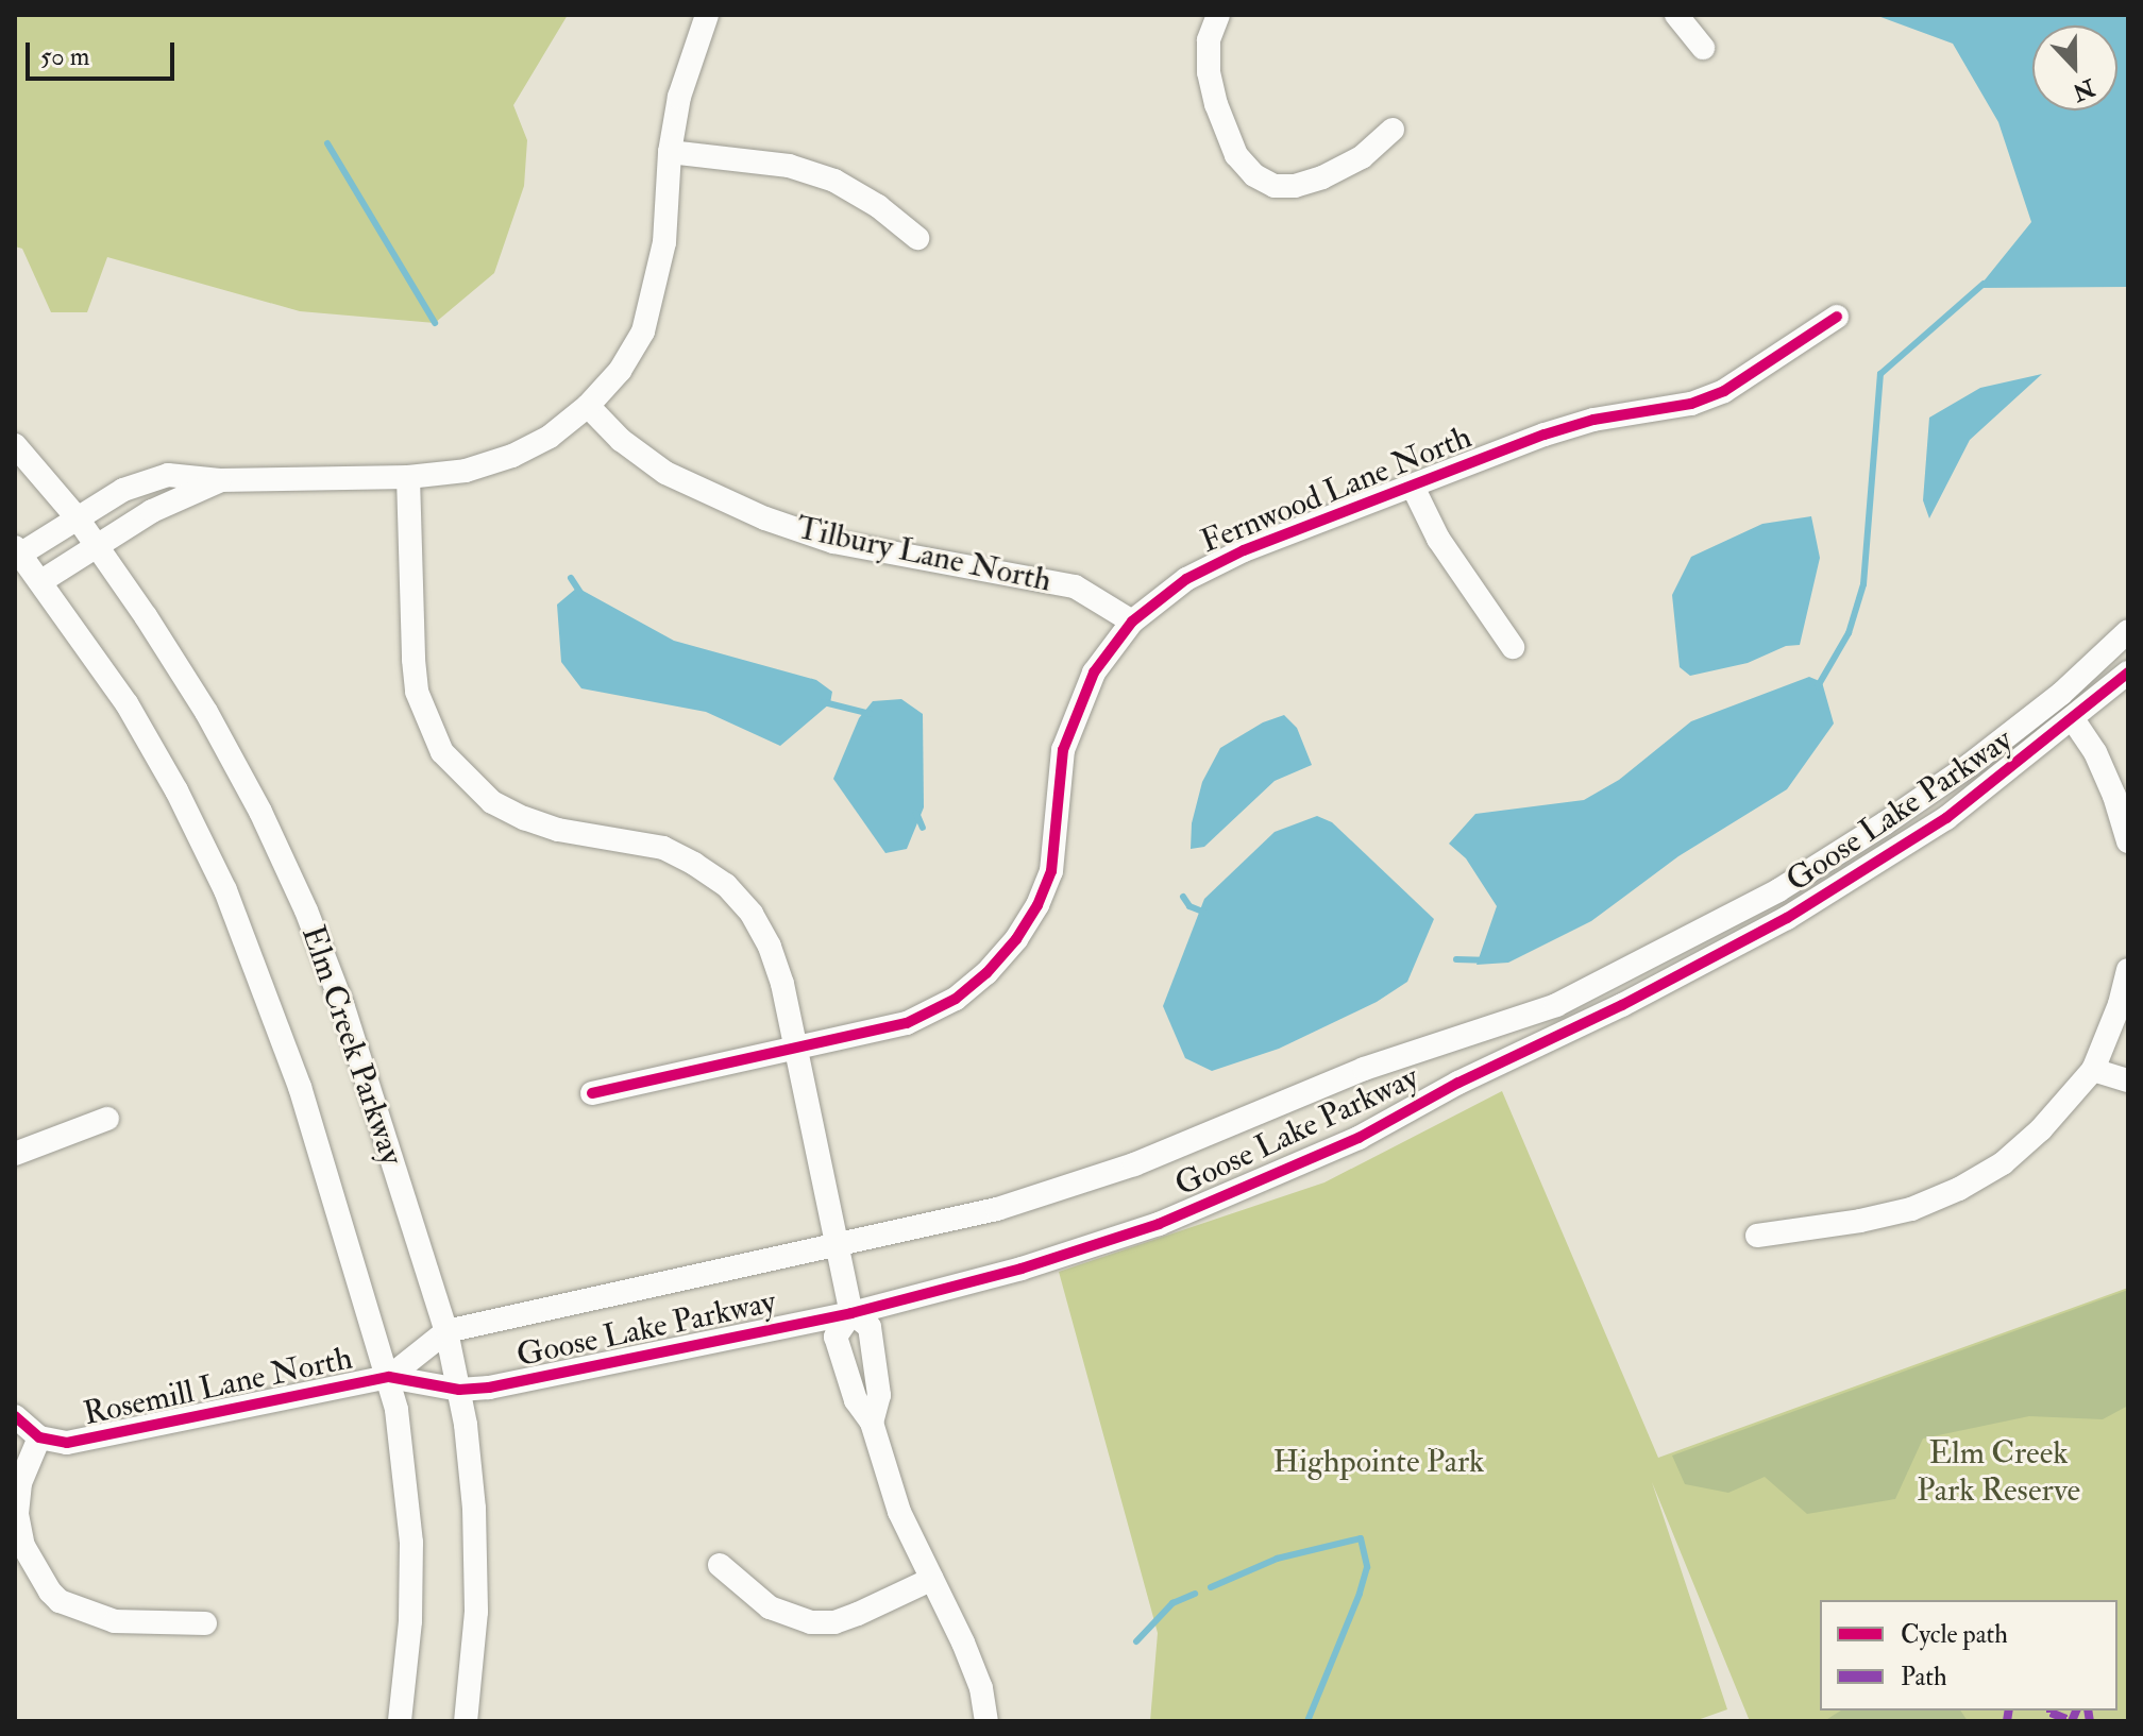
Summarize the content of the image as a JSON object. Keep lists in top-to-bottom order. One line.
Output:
{"streets":{"street":["Fernwood Lane North","Tilbury Lane North","Goose Lake Parkway","Elm Creek Parkway","Rosemill Lane North"]},"crossings":[["Fernwood Lane North","Tilbury Lane North"],["Goose Lake Parkway","Elm Creek Parkway"],["Goose Lake Parkway","Rosemill Lane North"],["Elm Creek Parkway","Rosemill Lane North"]],"parks":["Elm Creek Park Reserve","Highpointe Park"],"legend":["Cycle path","Path"],"scale_bar":"50 m","north":"bottom"}
